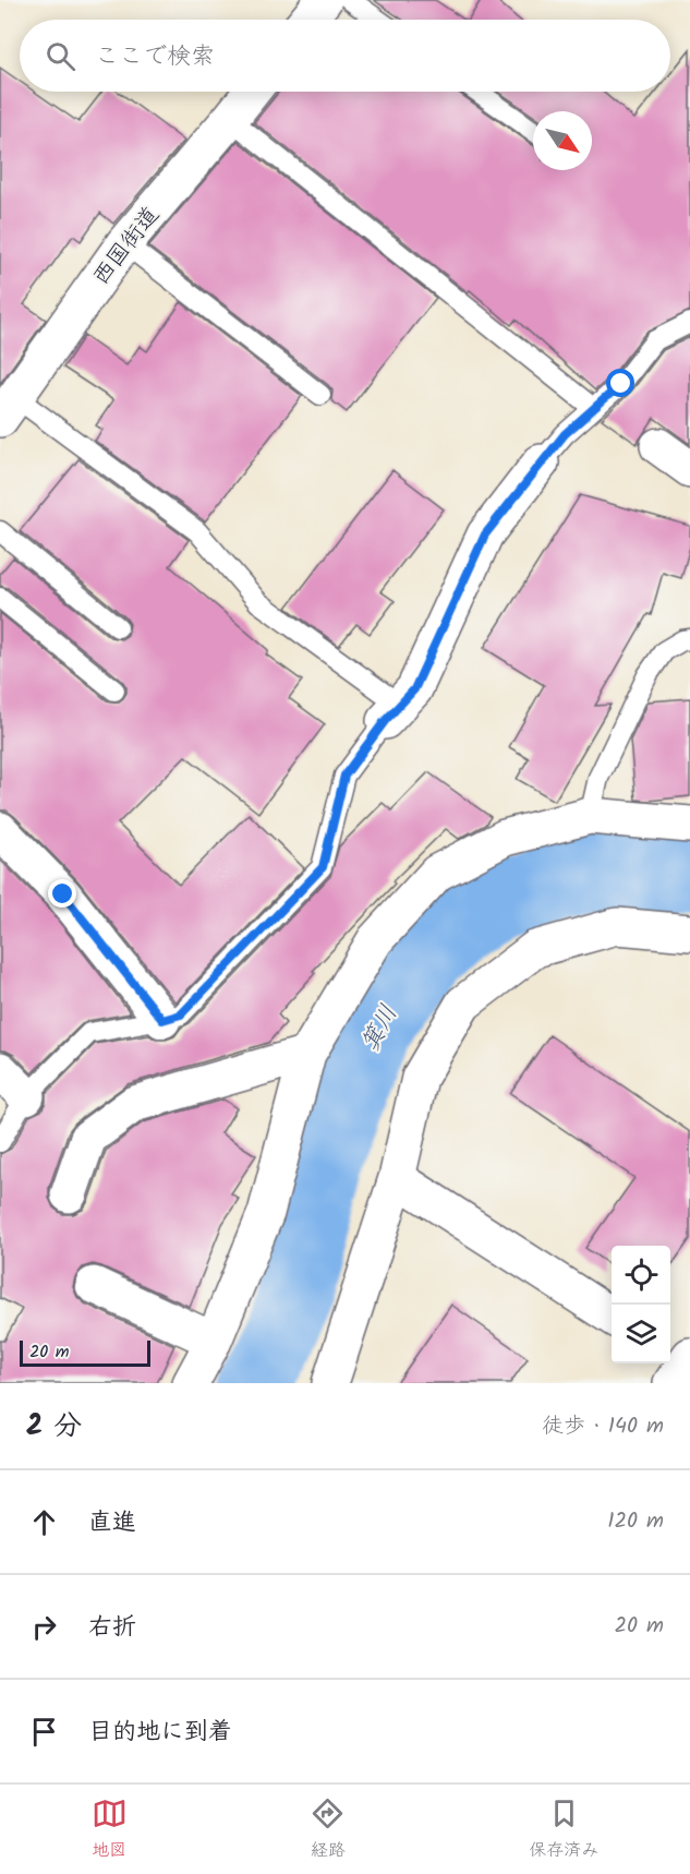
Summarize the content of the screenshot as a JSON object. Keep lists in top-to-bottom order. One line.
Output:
{"streets":{"street":["西国街道"]},"water":["箕川"],"scale_bar":"20 m","north":"bottom right","page":{"search":"ここで検索","scale":"20 m","heading":["2 分","徒歩 · 140 m"],"list":[["直進","120 m"],["右折","20 m"],"目的地に到着"],"nav":["地図","経路","保存済み"]}}
